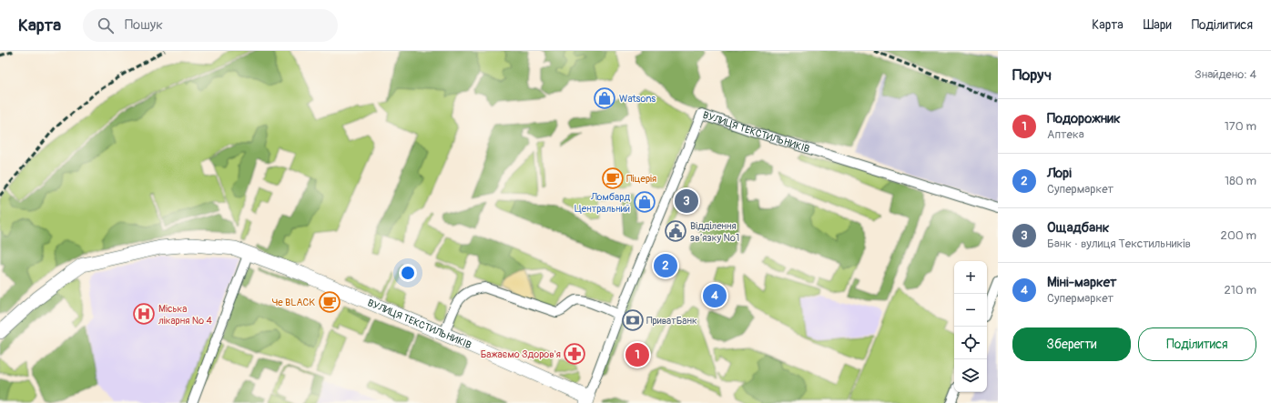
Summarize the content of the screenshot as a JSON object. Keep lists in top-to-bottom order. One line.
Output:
{"streets":{"street":["ВУЛИЦЯ ТЕКСТИЛЬНИКІВ"]},"places":{"shop":["Watsons","Ломбард Центральний"],"cafe":["Піцерія","Че BLACK"],"public building":["Відділення зв’язку №1"],"hospital":["Міська лікарня № 4"],"bank":["ПриватБанк"],"pharmacy":["Бажаємо Здоров'я"]},"page":{"header":"Карта","search":"Пошук","nav":["Карта","Шари","Поділитися"],"heading":["Поруч","Знайдено: 4"],"list":[{"mark":"1","name":"Подорожник","note":"Аптека","value":"170 m"},{"mark":"2","name":"Лорі","note":"Супермаркет","value":"180 m"},{"mark":"3","name":"Ощадбанк","note":"Банк · вулиця Текстильників","value":"200 m"},{"mark":"4","name":"Міні-маркет","note":"Супермаркет","value":"210 m"}],"pins":["3","2","4","1"],"map_buttons":["+","−"],"buttons":["Зберегти","Поділитися"]}}
